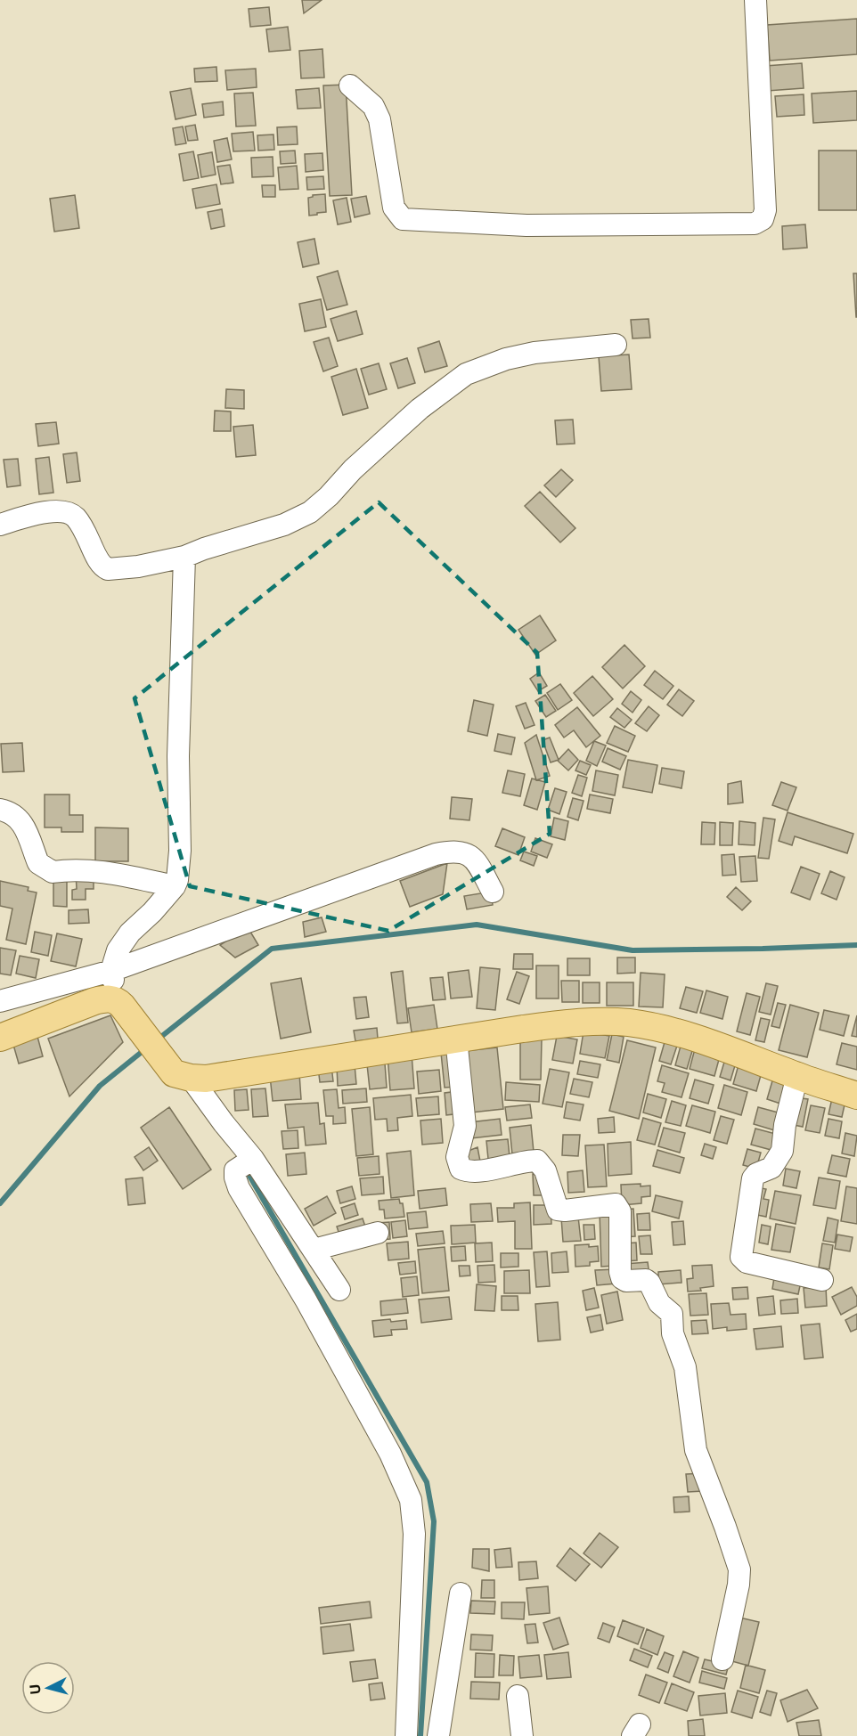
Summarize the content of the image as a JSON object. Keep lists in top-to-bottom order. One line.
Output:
{"north":"left"}
